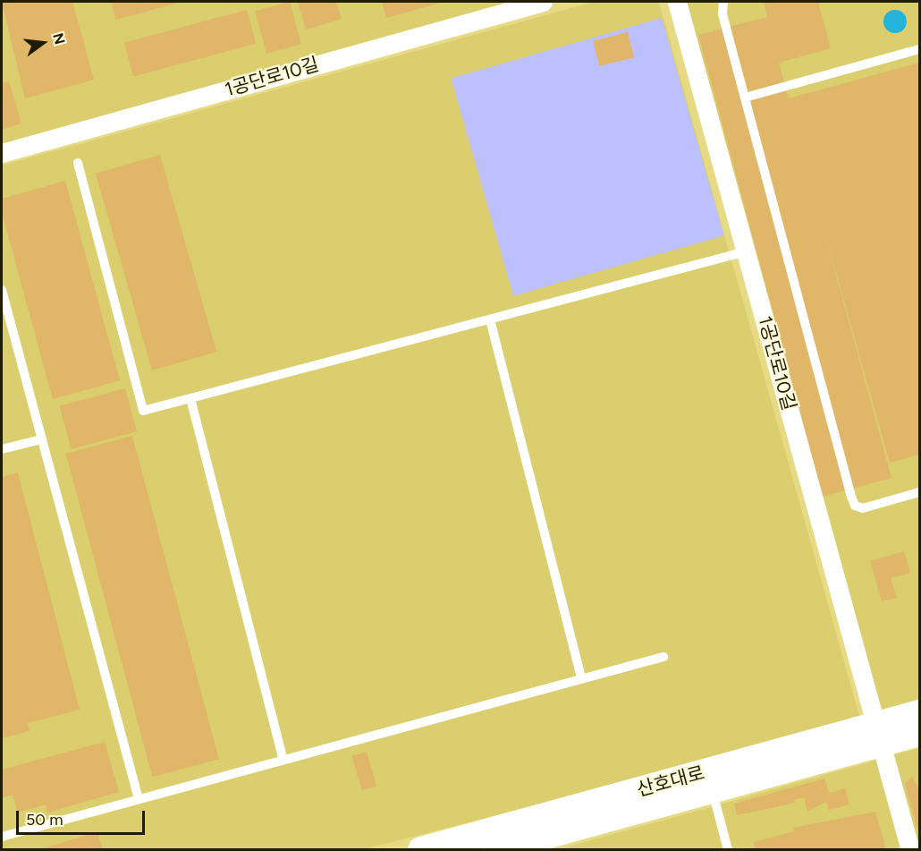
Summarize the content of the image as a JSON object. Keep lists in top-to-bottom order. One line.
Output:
{"streets":{"main road":["산호대로"],"street":["1공단로10길"]},"crossings":[["1공단로10길","산호대로"]],"scale_bar":"50 m","north":"right"}
